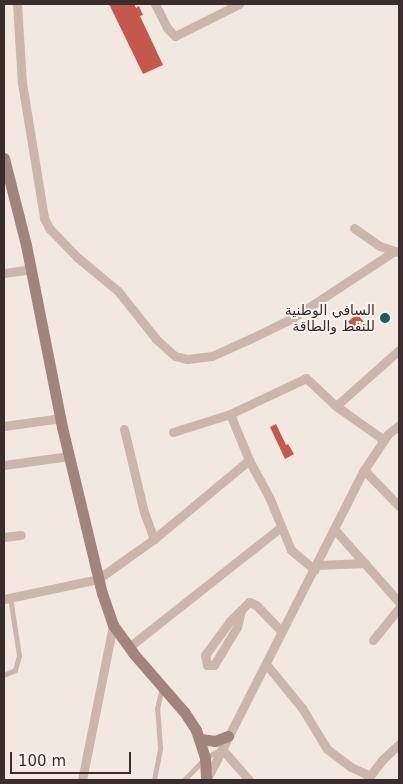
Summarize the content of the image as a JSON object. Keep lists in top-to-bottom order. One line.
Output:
{"places":["السافي الوطنية للنفط والطاقة"],"scale_bar":"100 m"}
